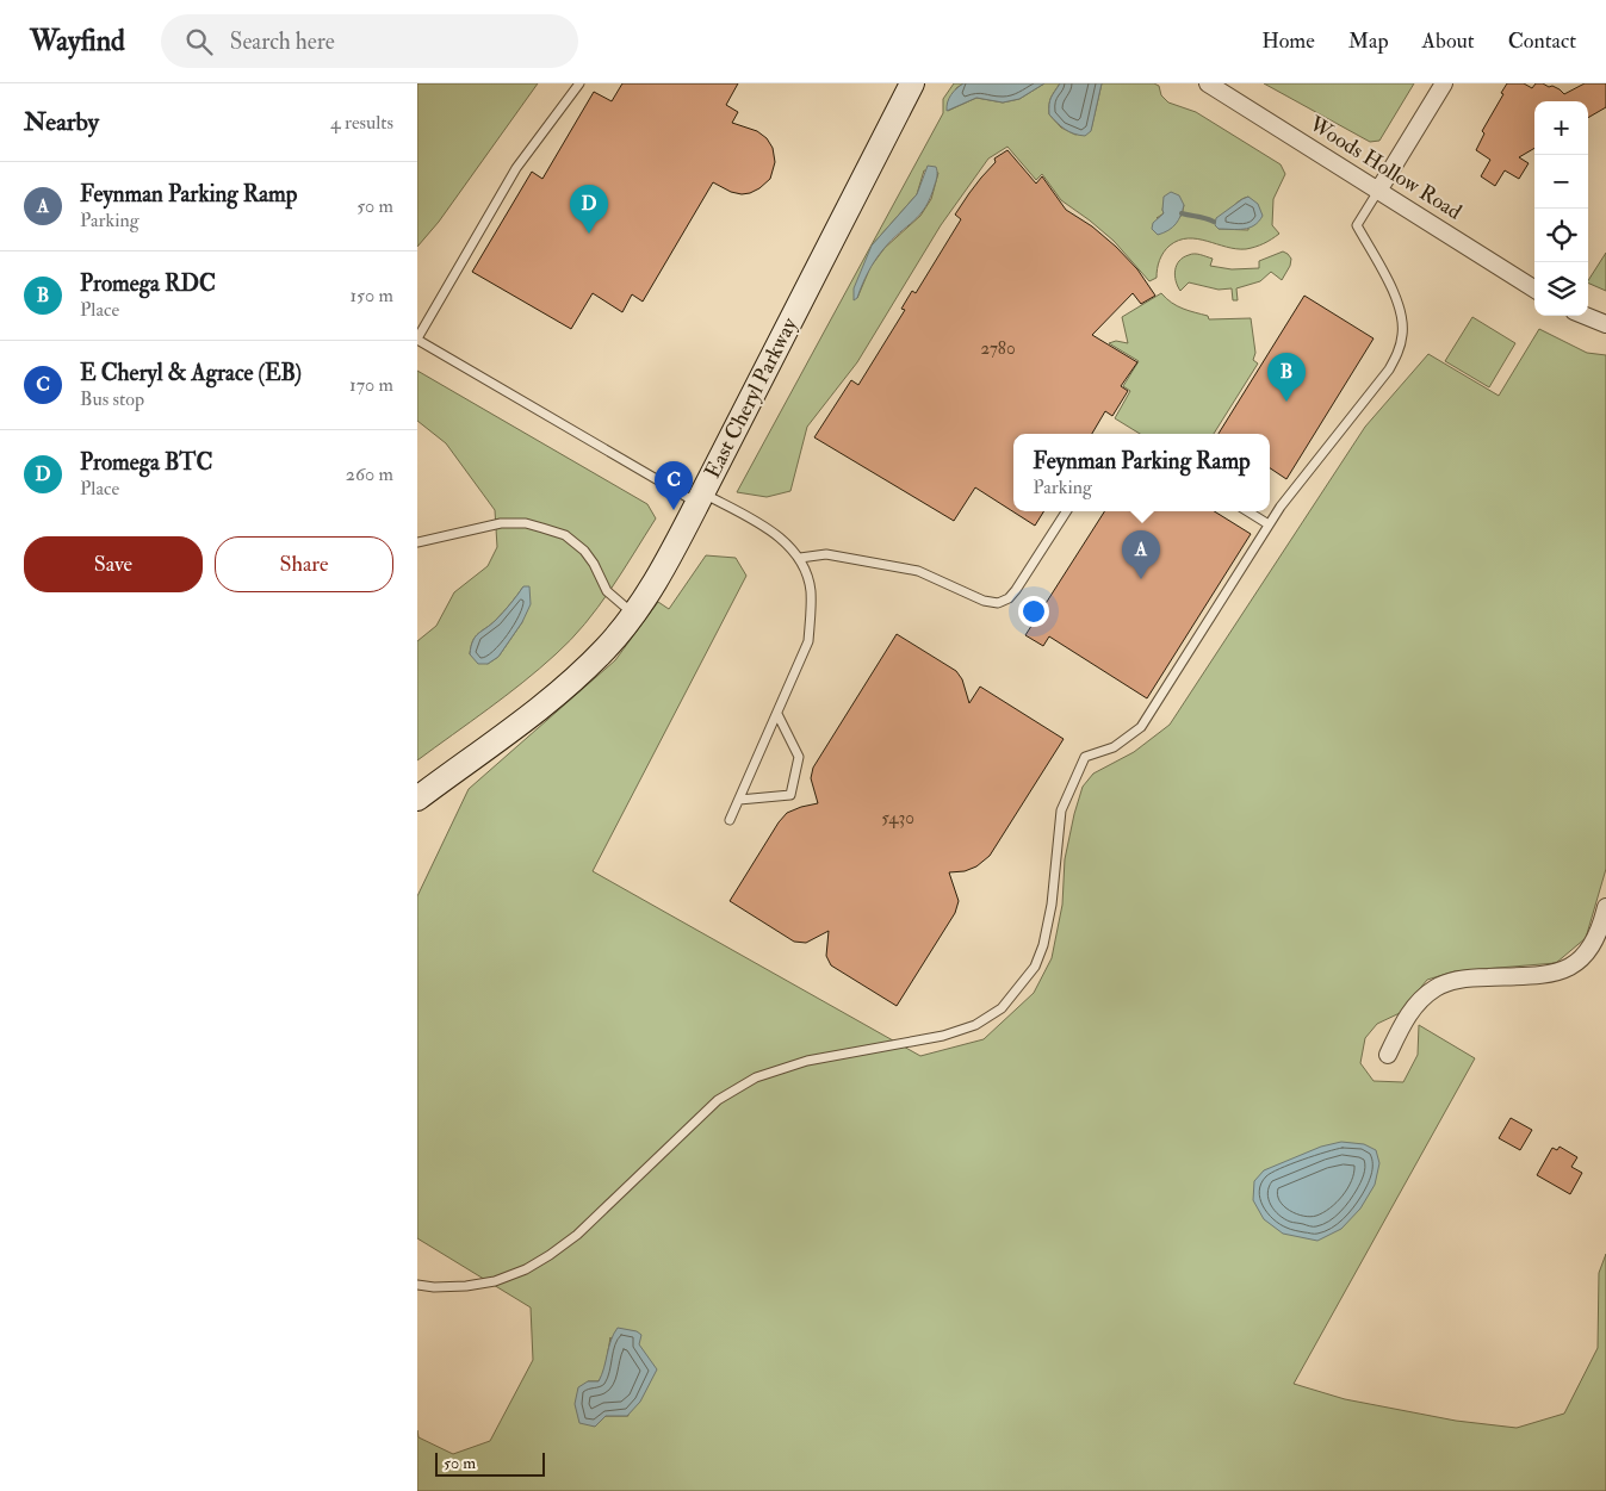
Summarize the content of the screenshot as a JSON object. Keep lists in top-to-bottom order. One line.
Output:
{"streets":{"street":["Woods Hollow Road","East Cheryl Parkway"]},"house_numbers":["2780","5430"],"scale_bar":"50 m","page":{"header":"Wayfind","search":"Search here","nav":["Home","Map","About","Contact"],"heading":["Nearby","4 results"],"map_buttons":["+","−"],"list":[{"mark":"A","name":"Feynman Parking Ramp","note":"Parking","value":"50 m"},{"mark":"B","name":"Promega RDC","note":"Place","value":"150 m"},{"mark":"C","name":"E Cheryl & Agrace (EB)","note":"Bus stop","value":"170 m"},{"mark":"D","name":"Promega BTC","note":"Place","value":"260 m"}],"pins":["D","B","C","A"],"popup":["Feynman Parking Ramp","Parking"],"buttons":["Save","Share"],"scale":"50 m"}}
